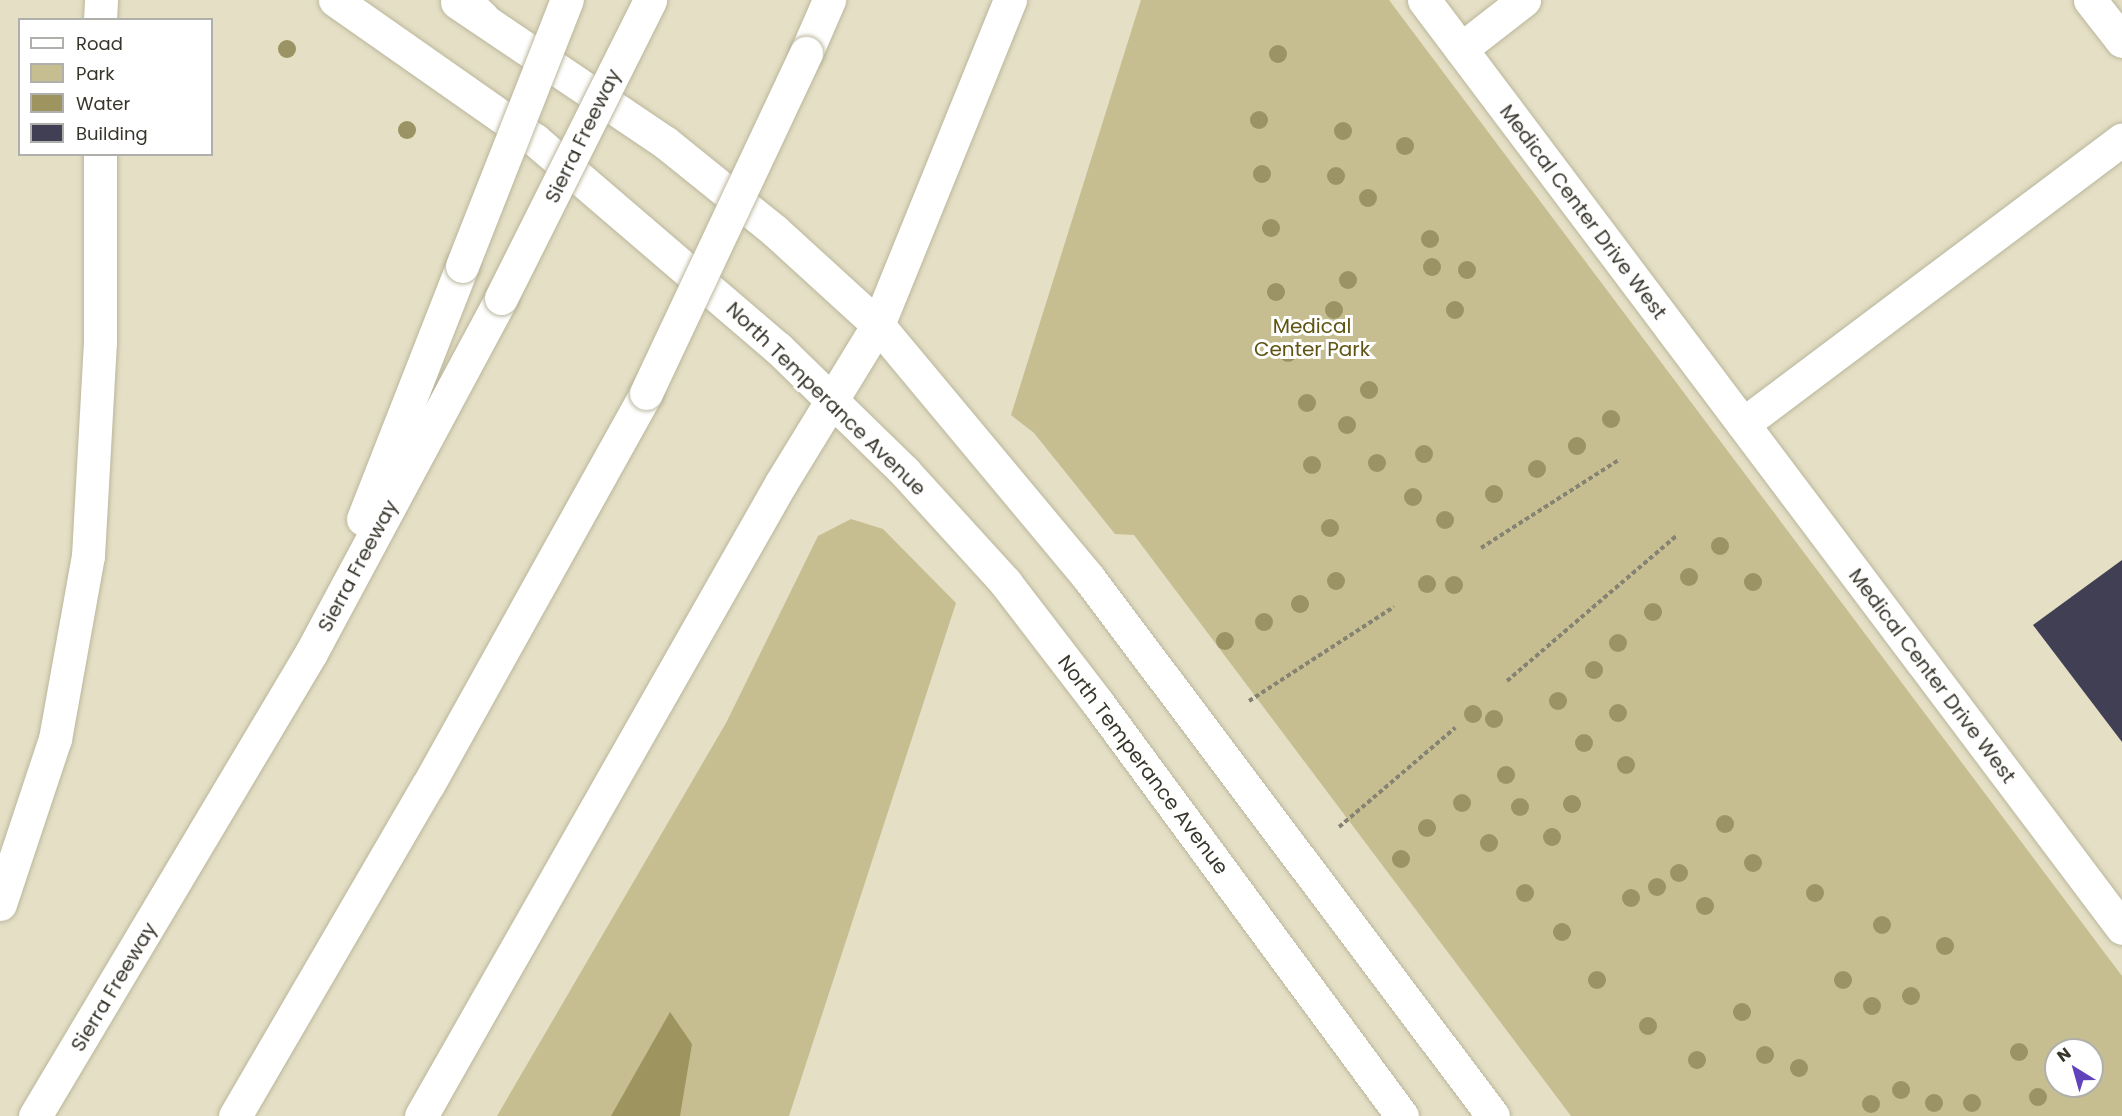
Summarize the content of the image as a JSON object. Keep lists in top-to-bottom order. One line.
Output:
{"streets":{"main road":["Sierra Freeway","Medical Center Drive West","North Temperance Avenue"]},"parks":["Medical Center Park"],"legend":["Road","Park","Water","Building"],"north":"top left"}
